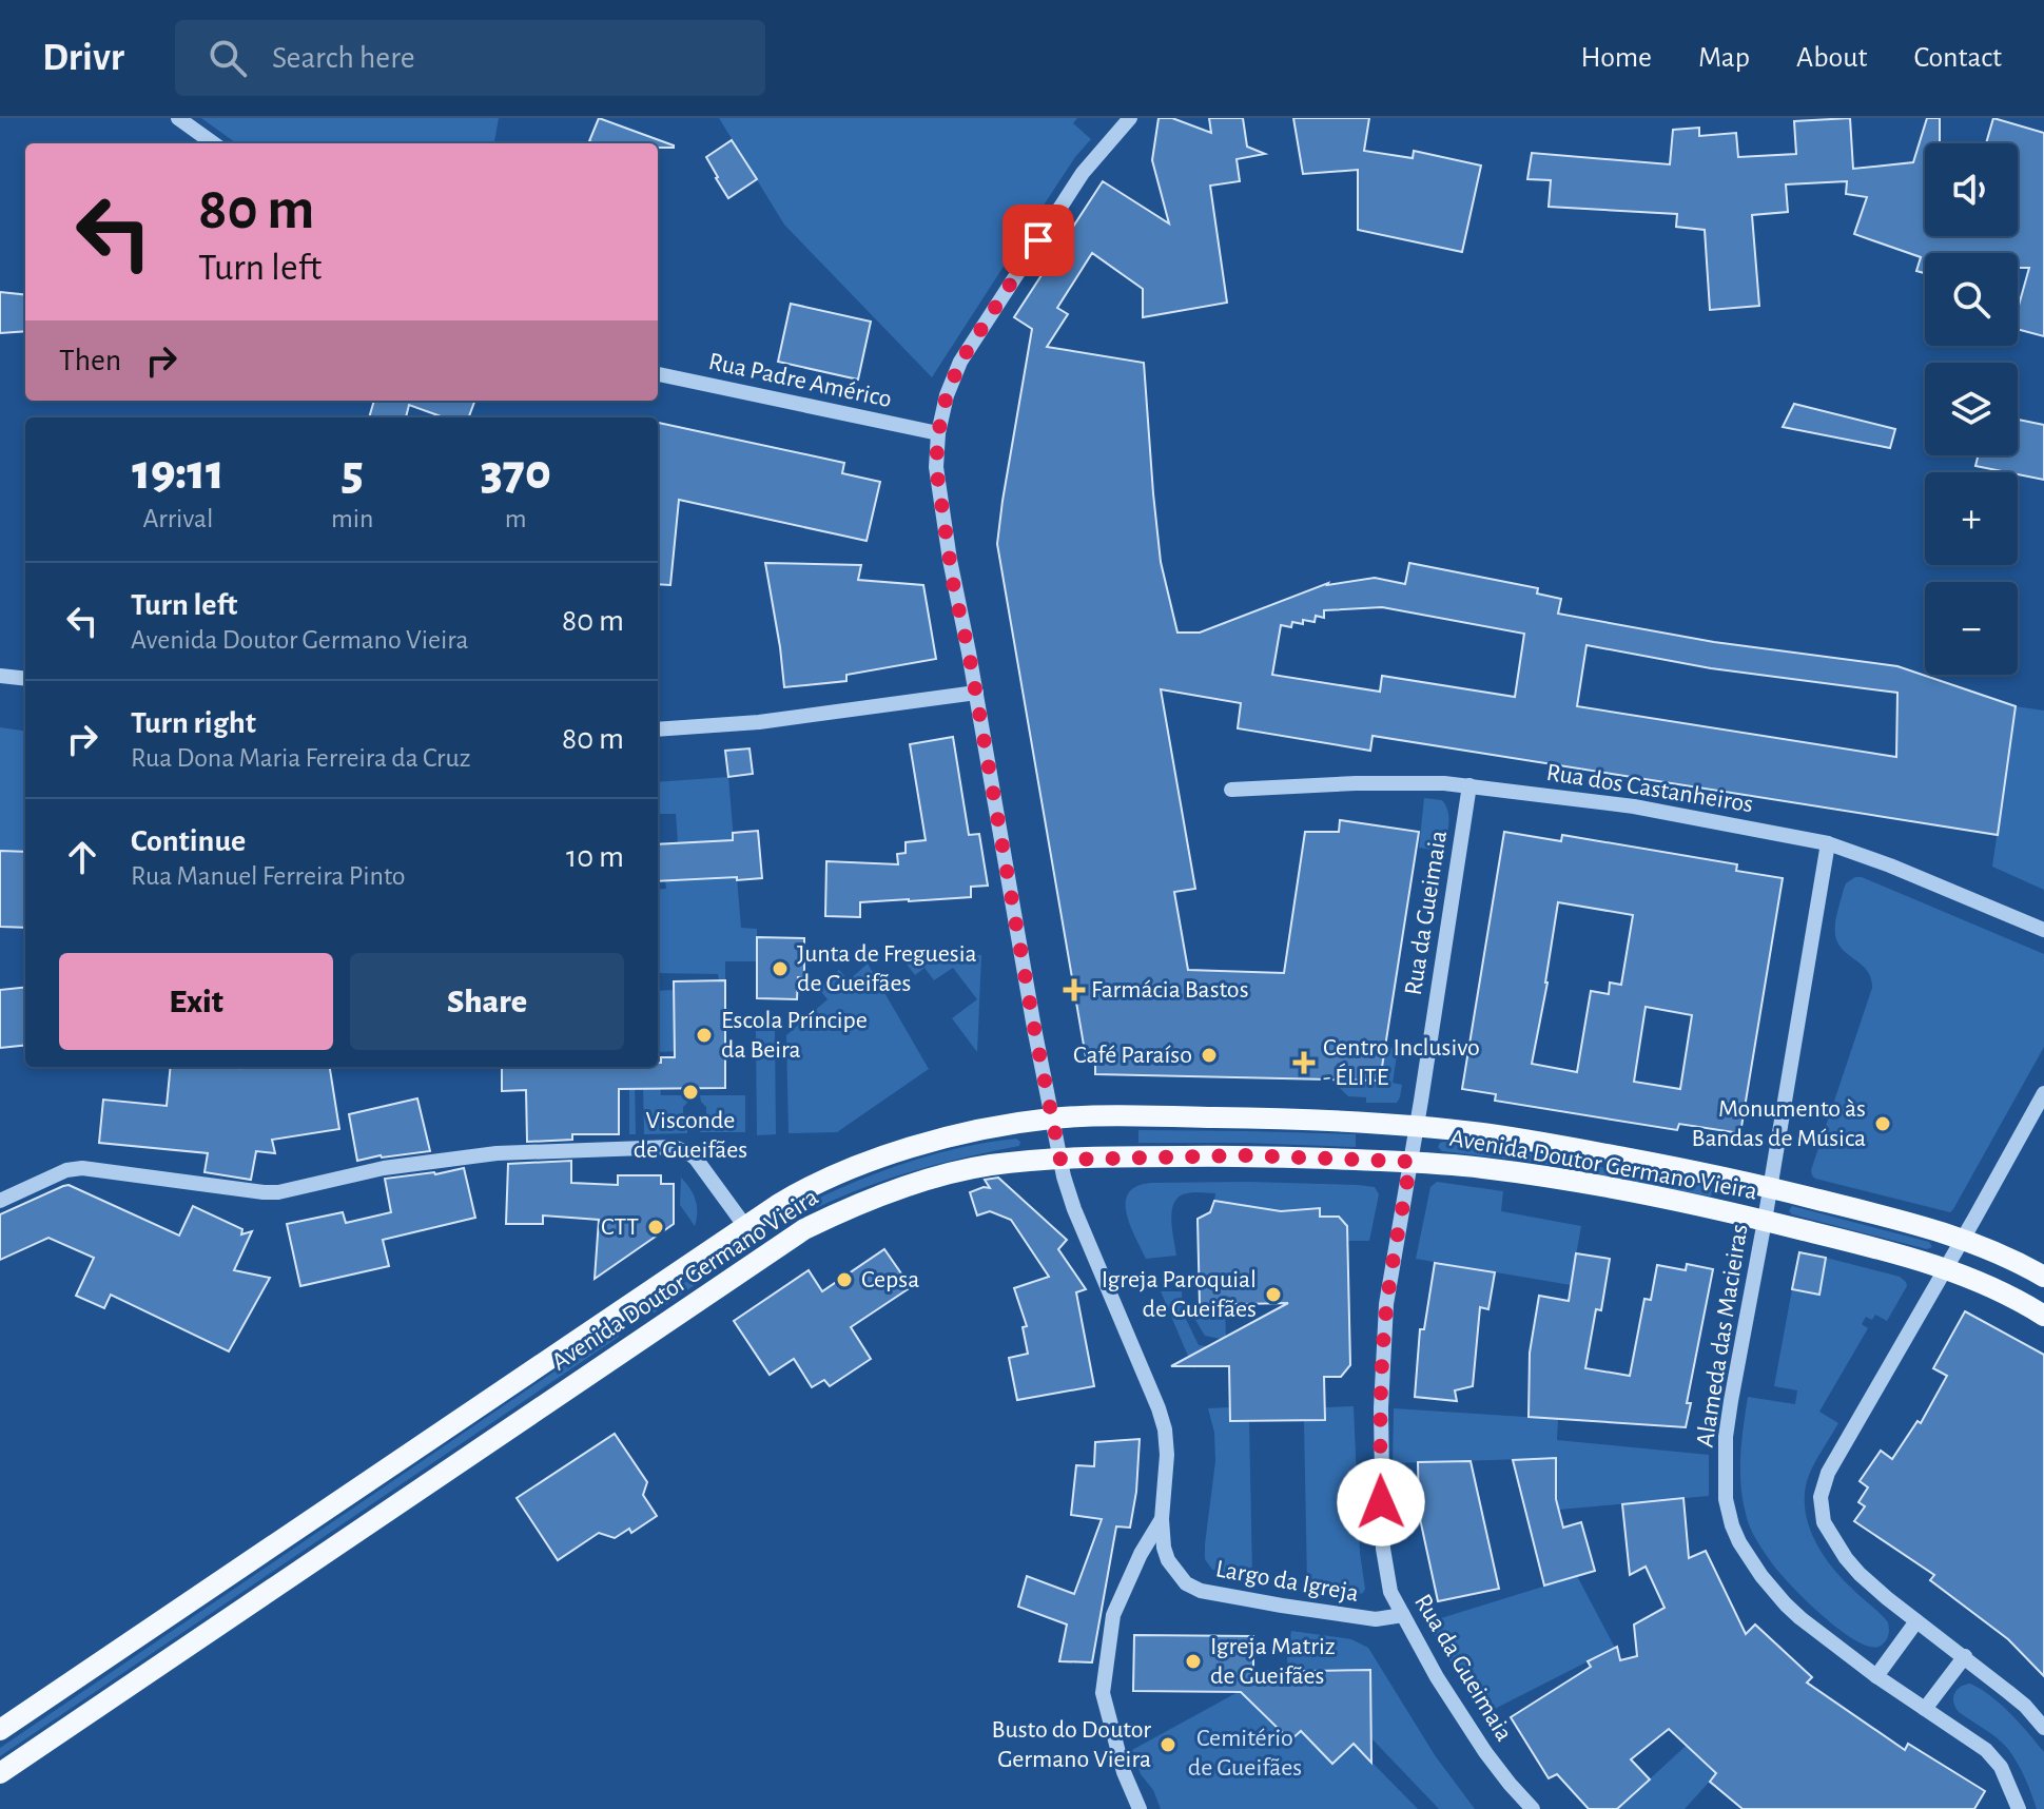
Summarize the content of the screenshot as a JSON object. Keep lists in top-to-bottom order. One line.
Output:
{"streets":{"main road":["Avenida Doutor Germano Vieira"],"street":["Rua Padre Américo","Rua dos Castanheiros","Rua da Gueimaia","Alameda das Macieiras","Largo da Igreja"]},"crossings":[["Rua dos Castanheiros","Rua da Gueimaia"],["Rua dos Castanheiros","Alameda das Macieiras"],["Rua da Gueimaia","Avenida Doutor Germano Vieira"],["Rua da Gueimaia","Largo da Igreja"],["Avenida Doutor Germano Vieira","Alameda das Macieiras"]],"parks":["Cemitério de Gueifães"],"places":{"other":["Junta de Freguesia de Gueifães","Escola Príncipe da Beira","Café Paraíso","Visconde de Gueifães","Monumento às Bandas de Música","CTT","Cepsa","Igreja Paroquial de Gueifães","Igreja Matriz de Gueifães","Busto do Doutor Germano Vieira"],"health":["Farmácia Bastos","Centro Inclusivo - ÉLITE"]},"page":{"header":"Drivr","search":"Search here","nav":["Home","Map","About","Contact"],"map_buttons":["+","−"],"turn":["80 m","Turn left"],"then":"Then","eta":["19:11","Arrival","5","min","370","m"],"list":[{"name":"Turn left","note":"Avenida Doutor Germano Vieira","value":"80 m"},{"name":"Turn right","note":"Rua Dona Maria Ferreira da Cruz","value":"80 m"},{"name":"Continue","note":"Rua Manuel Ferreira Pinto","value":"10 m"}],"buttons":["Exit","Share"]}}
